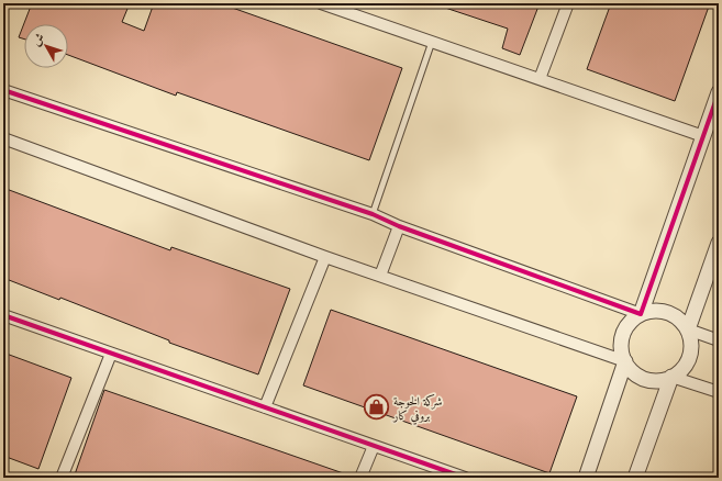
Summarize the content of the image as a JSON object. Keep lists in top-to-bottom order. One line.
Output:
{"places":{"shop":["شركة الخوجة بروفي كار"]},"north":"top left"}
